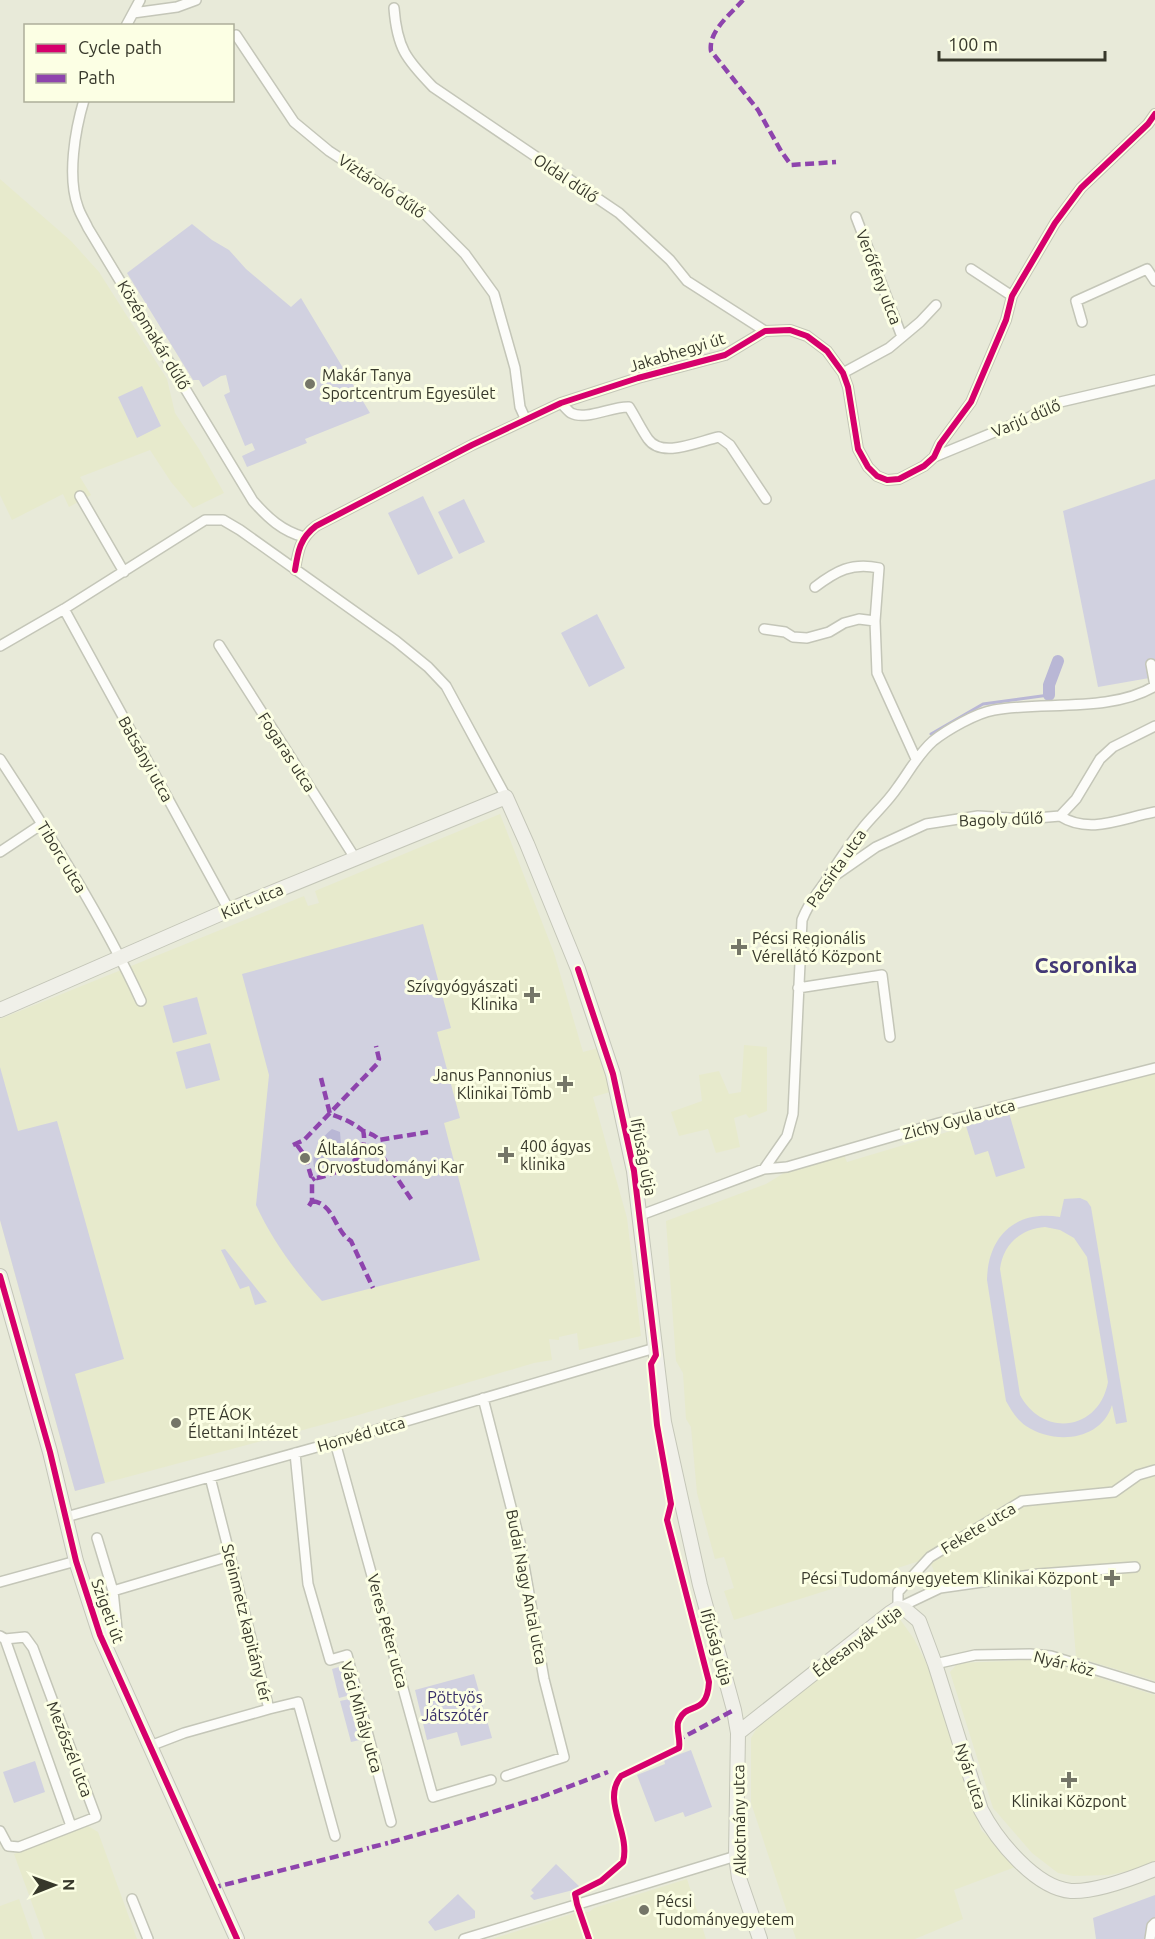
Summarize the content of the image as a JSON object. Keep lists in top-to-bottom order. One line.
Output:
{"streets":{"street":["Oldal dűlő","Víztároló dűlő","Verőfény utca","Középmakár dűlő","Jakabhegyi út","Varjú dűlő","Fogaras utca","Batsányi utca","Bagoly dűlő","Tiborc utca","Pacsirta utca","Kürt utca","Zichy Gyula utca","Ifjúság útja","Honvéd utca","Fekete utca","Budai Nagy Antal utca","Szigeti út","Steinmetz kapitány tér","Veres Péter utca","Édesanyák útja","Nyár köz","Váci Mihály utca","Mezőszél utca","Nyár utca","Alkotmány utca"]},"crossings":[["Oldal dűlő","Jakabhegyi út"],["Víztároló dűlő","Jakabhegyi út"],["Középmakár dűlő","Jakabhegyi út"],["Fogaras utca","Kürt utca"],["Batsányi utca","Kürt utca"],["Bagoly dűlő","Pacsirta utca"],["Tiborc utca","Kürt utca"],["Pacsirta utca","Zichy Gyula utca"],["Kürt utca","Ifjúság útja"],["Ifjúság útja","Honvéd utca"],["Ifjúság útja","Édesanyák útja"],["Ifjúság útja","Alkotmány utca"],["Honvéd utca","Budai Nagy Antal utca"],["Honvéd utca","Szigeti út"],["Honvéd utca","Steinmetz kapitány tér"],["Honvéd utca","Veres Péter utca"],["Honvéd utca","Váci Mihály utca"],["Fekete utca","Édesanyák útja"],["Fekete utca","Nyár utca"],["Édesanyák útja","Nyár utca"],["Édesanyák útja","Alkotmány utca"],["Nyár köz","Nyár utca"]],"districts":["Csoronika"],"parks":["Pöttyös Játszótér"],"places":{"other":["Makár Tanya Sportcentrum Egyesület","Általános Orvostudományi Kar","PTE ÁOK Élettani Intézet","Pécsi Tudományegyetem"],"health":["Pécsi Regionális Vérellátó Központ","Szívgyógyászati Klinika","Janus Pannonius Klinikai Tömb","400 ágyas klinika","Pécsi Tudományegyetem Klinikai Központ","Klinikai Központ"]},"legend":["Cycle path","Path"],"scale_bar":"100 m","north":"right"}
